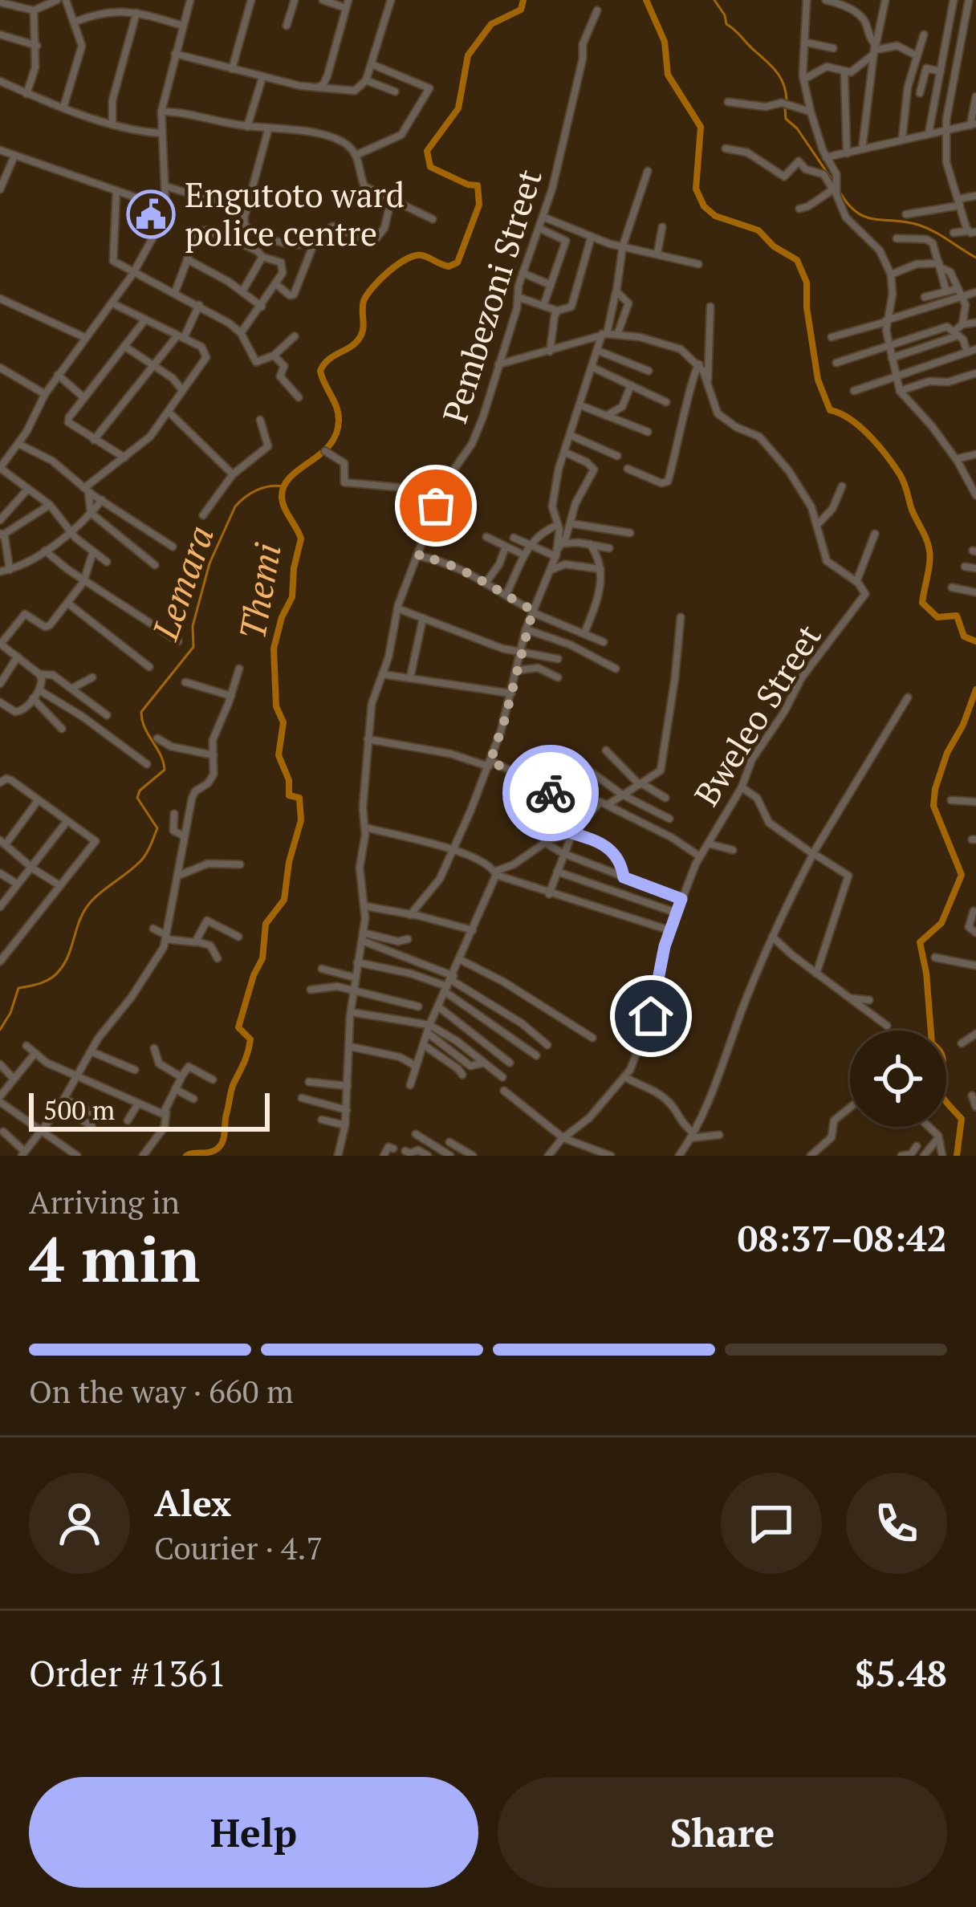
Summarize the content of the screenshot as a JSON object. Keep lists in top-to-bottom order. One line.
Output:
{"streets":{"street":["Pembezoni Street","Bweleo Street"]},"water":["Lemara","Themi"],"places":{"public building":["Engutoto ward police centre"]},"scale_bar":"500 m","page":{"scale":"500 m","heading":["4 min","Arriving in","08:37–08:42"],"panel":["Alex","Courier · 4.7","Order #1361","$5.48"],"bar":"On the way · 660 m","buttons":["Help","Share"]}}
